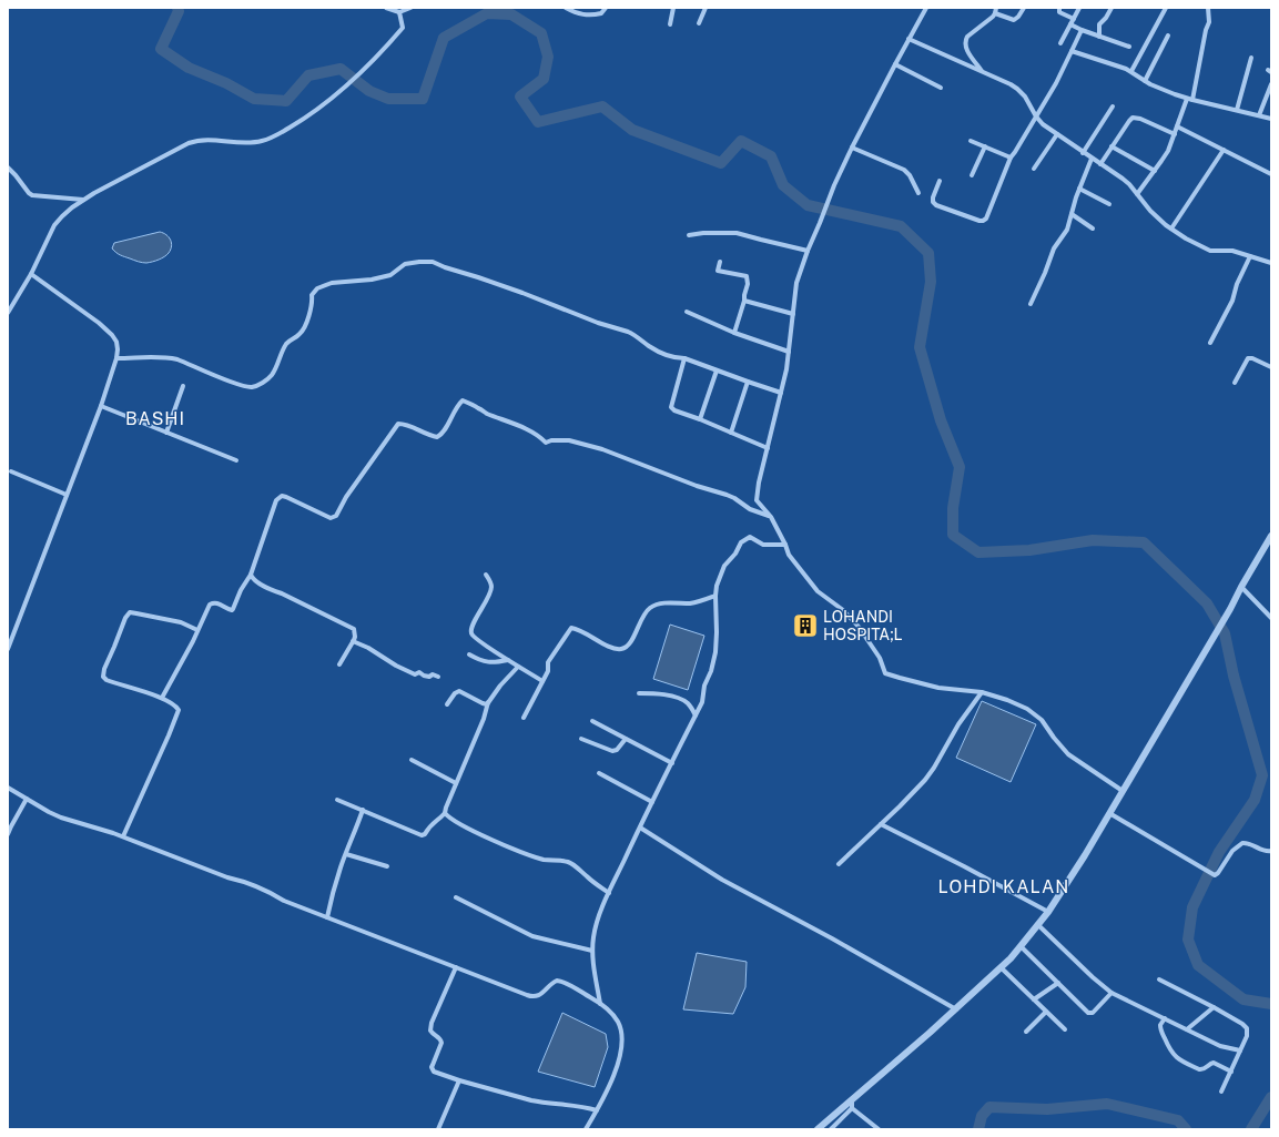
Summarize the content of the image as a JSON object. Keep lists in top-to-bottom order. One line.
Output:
{"districts":["BASHI","LOHDI KALAN"],"places":{"building":["LOHANDI HOSPITA;L"]}}
